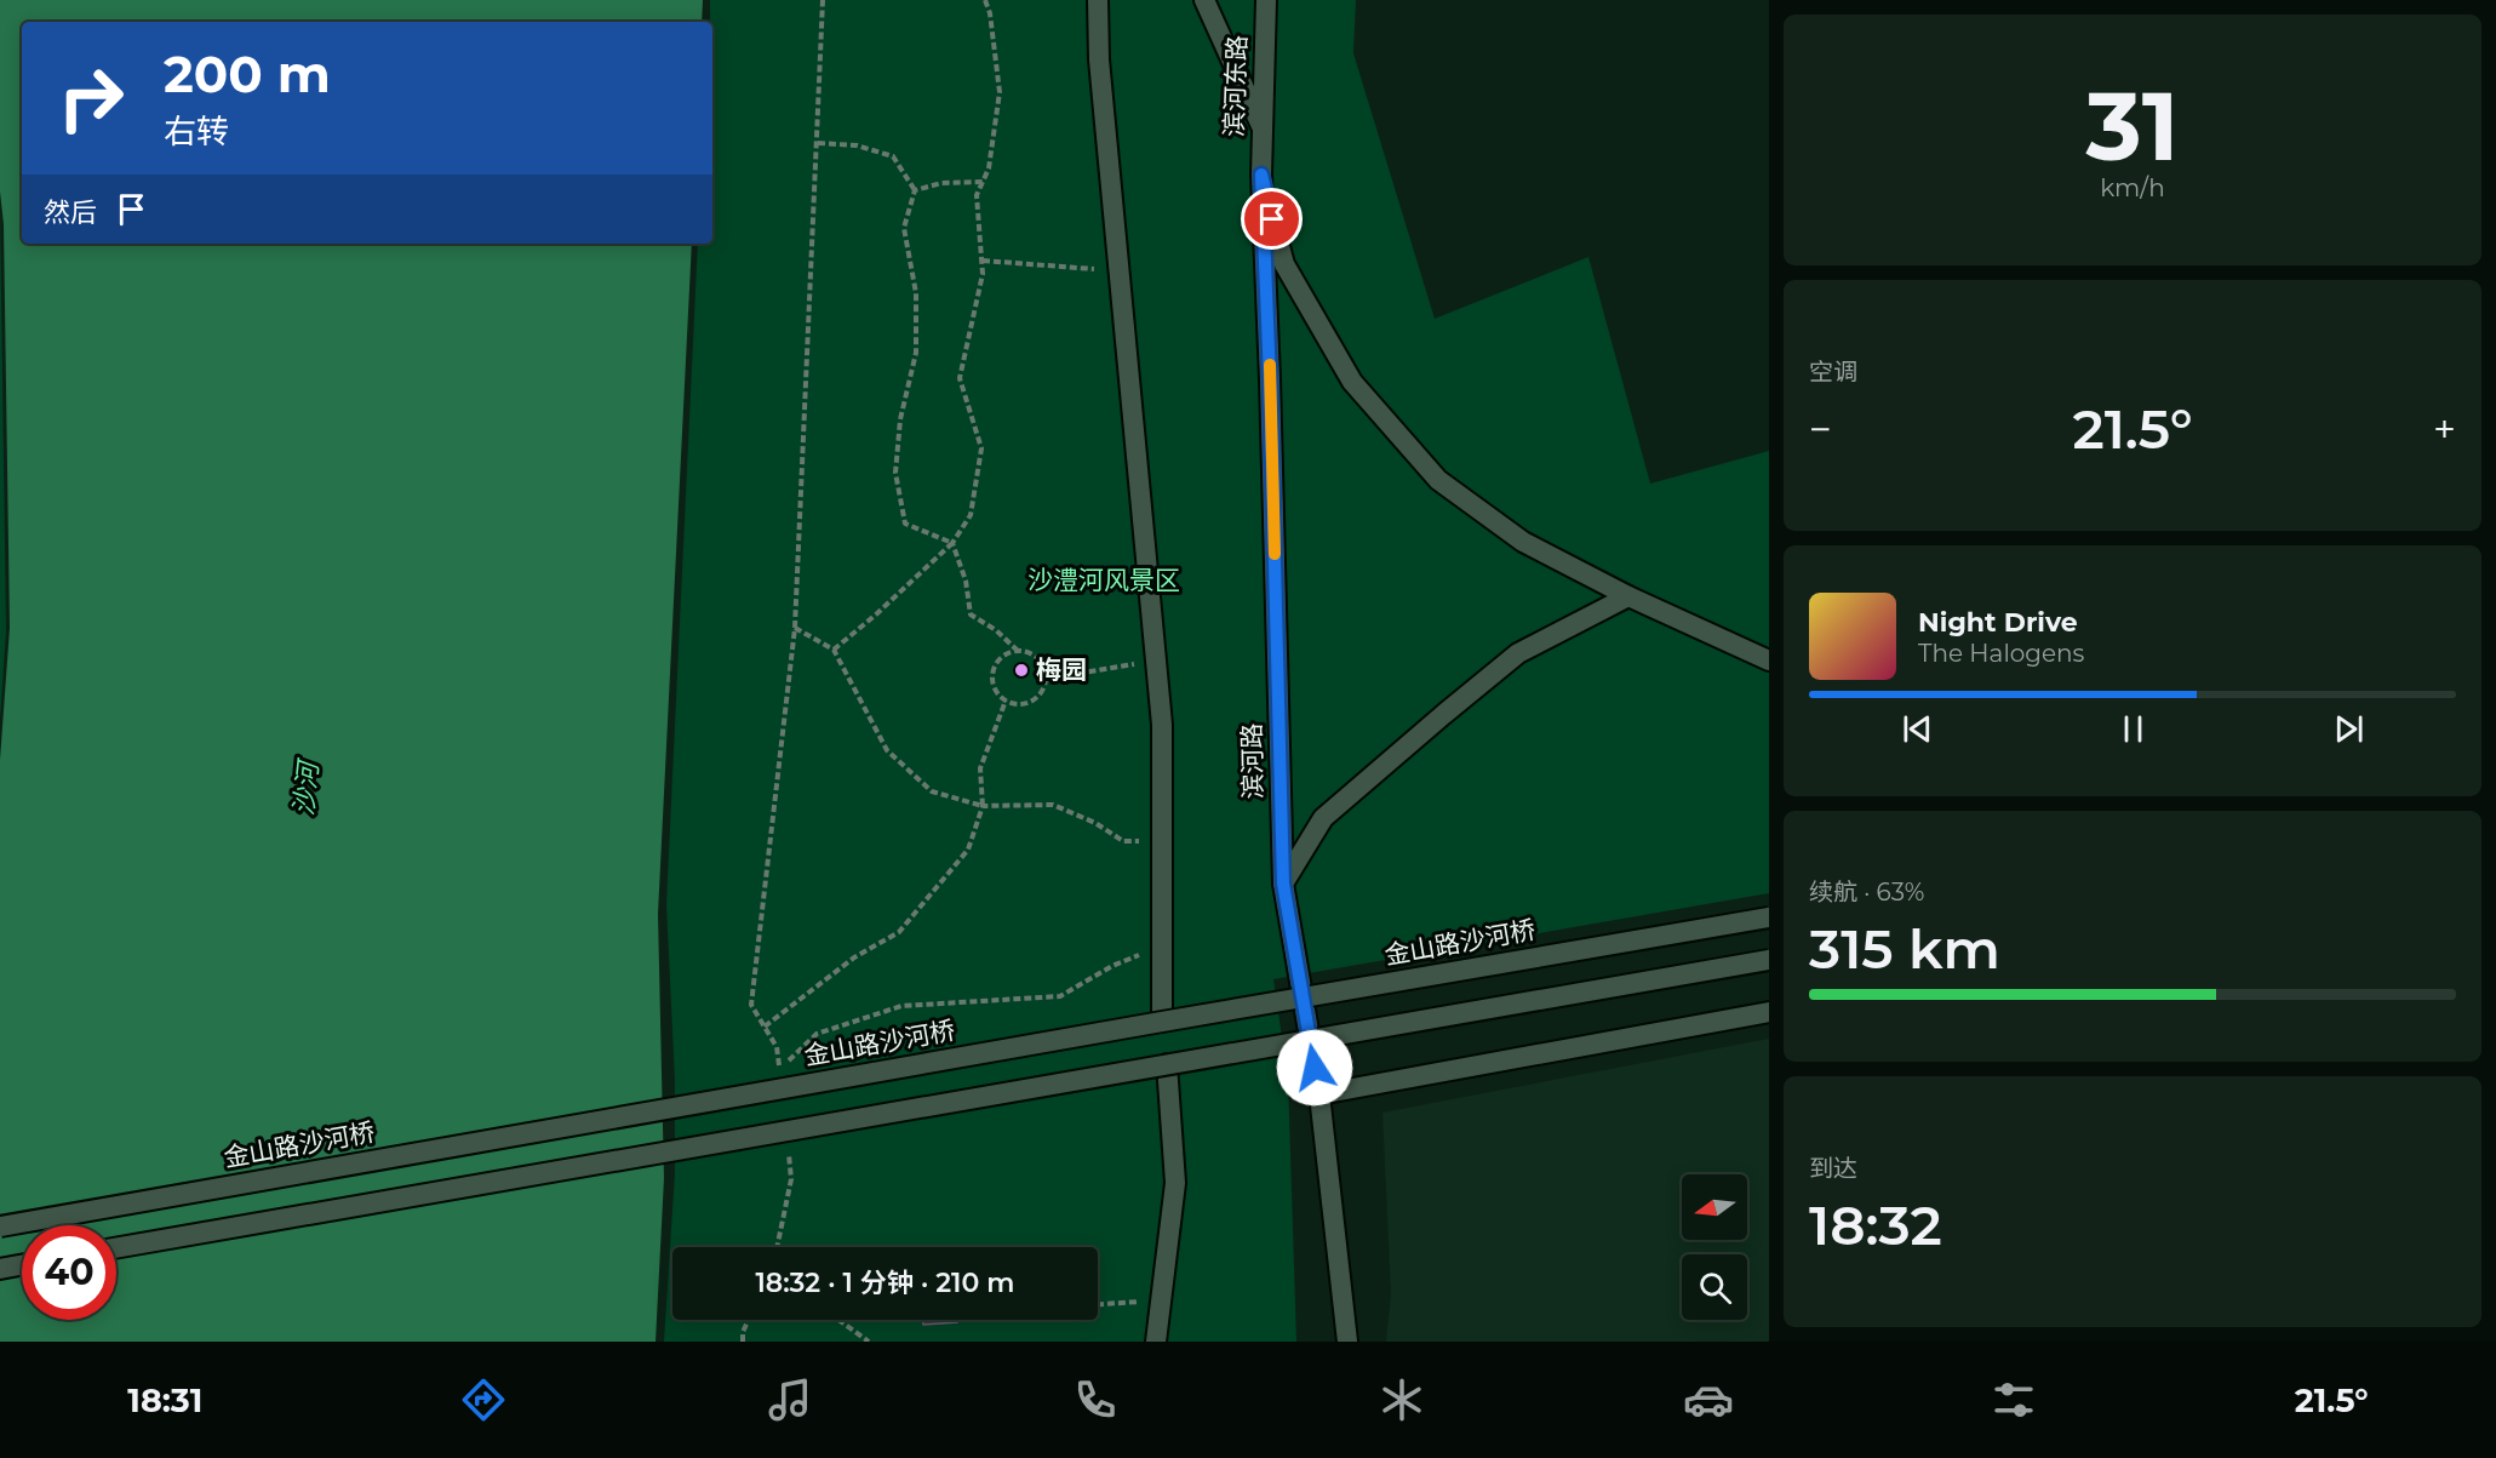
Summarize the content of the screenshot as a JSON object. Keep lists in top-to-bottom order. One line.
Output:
{"streets":{"street":["滨河东路","滨河路","金山路沙河桥"]},"crossings":[["滨河东路","滨河路"]],"water":["沙河"],"parks":["沙澧河风景区"],"places":["梅园"],"north":"left","page":{"tile":[["31","km/h"],"空调",["续航 · 63%","315 km"],["到达","18:32"]],"turn":["200 m","右转"],"then":"然后","heat":["−","21.5°","+"],"song":["Night Drive","The Halogens"],"limit":"40","trip":"18:32 · 1 分钟 · 210 m","tabs":["18:31","21.5°"]}}
